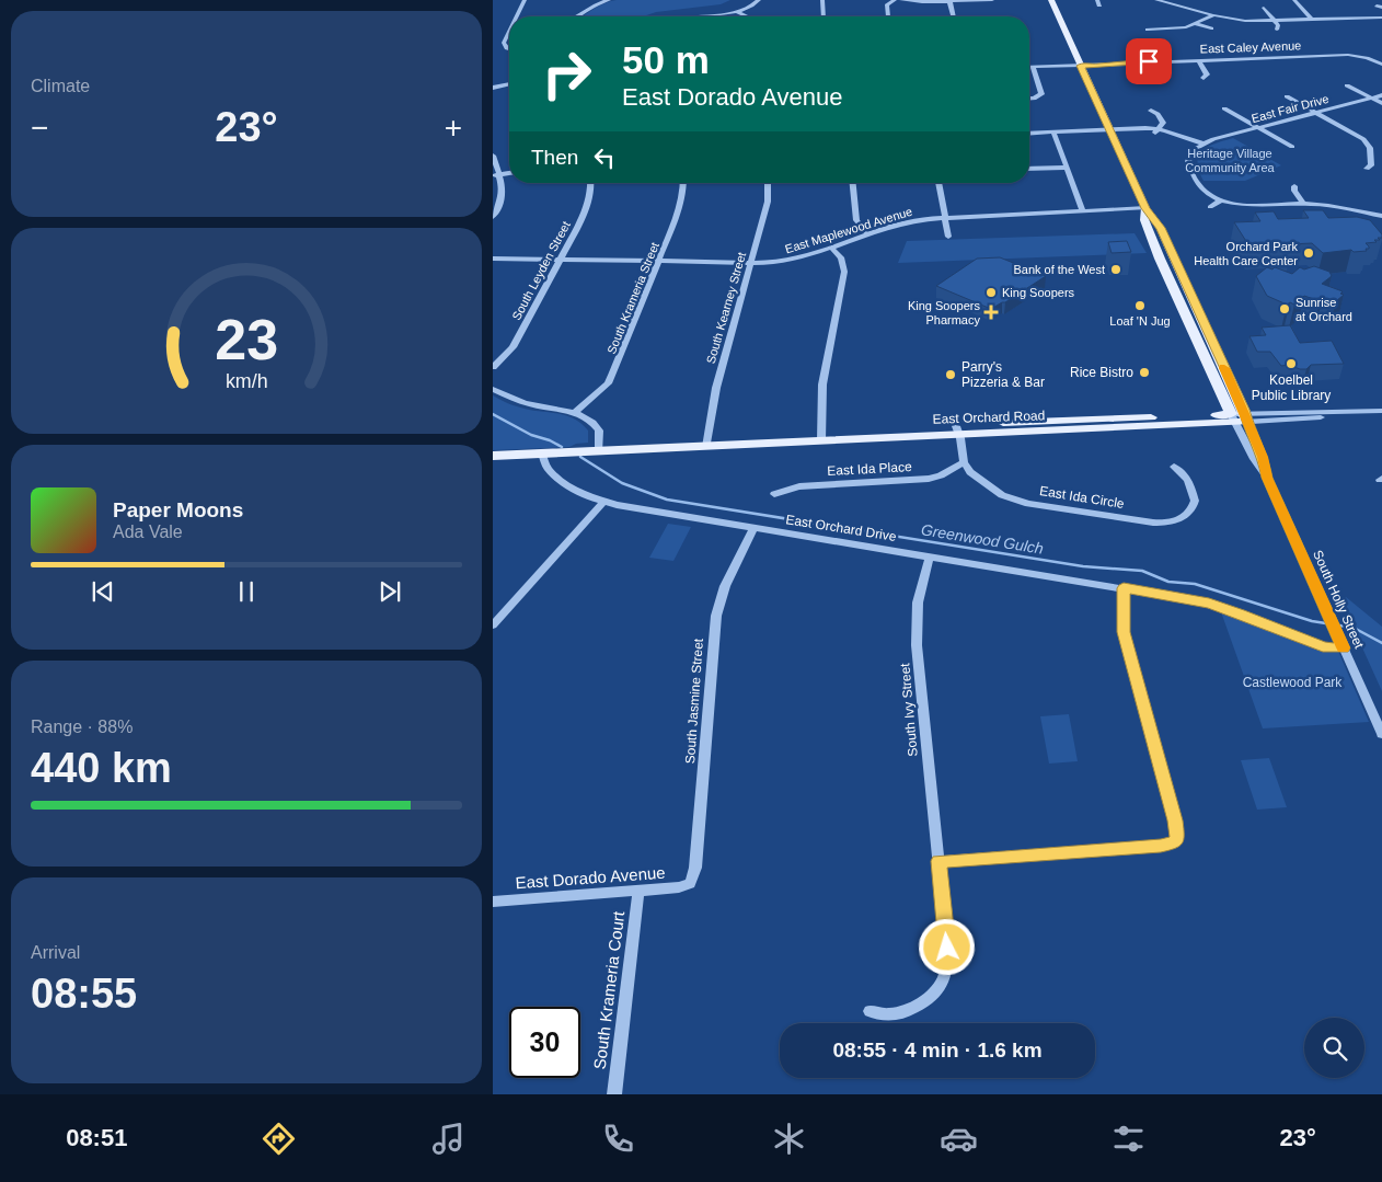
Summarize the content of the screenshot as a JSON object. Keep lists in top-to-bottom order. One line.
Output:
{"streets":{"main road":["East Orchard Road","South Holly Street"],"street":["East Caley Avenue","East Fair Drive","East Maplewood Avenue","South Leyden Street","South Krameria Street","South Kearney Street","East Ida Place","East Ida Circle","East Orchard Drive","South Jasmine Street","South Ivy Street","East Dorado Avenue","South Krameria Court"]},"crossings":[["East Caley Avenue","South Holly Street"],["East Maplewood Avenue","South Leyden Street"],["East Maplewood Avenue","South Krameria Street"],["East Maplewood Avenue","South Kearney Street"],["East Maplewood Avenue","South Holly Street"],["South Kearney Street","East Orchard Road"],["East Orchard Road","East Orchard Drive"],["East Orchard Road","South Holly Street"],["East Ida Place","East Ida Circle"],["East Orchard Drive","South Holly Street"],["East Orchard Drive","South Jasmine Street"],["East Orchard Drive","South Ivy Street"],["South Jasmine Street","East Dorado Avenue"],["East Dorado Avenue","South Krameria Court"]],"water":["Greenwood Gulch"],"parks":["Heritage Village Community Area","Castlewood Park"],"places":{"other":["Orchard Park Health Care Center","Bank of the West","King Soopers","Loaf 'N Jug","Sunrise at Orchard","Koelbel Public Library","Rice Bistro","Parry's Pizzeria & Bar"],"health":["King Soopers Pharmacy"]},"page":{"tile":["Climate",["Range · 88%","440 km"],["Arrival","08:55"]],"turn":["50 m","East Dorado Avenue"],"heat":["−","23°","+"],"then":"Then","song":["Paper Moons","Ada Vale"],"limit":"30","trip":"08:55 · 4 min · 1.6 km","tabs":["08:51","23°"],"gauge":["23","km/h"]}}
